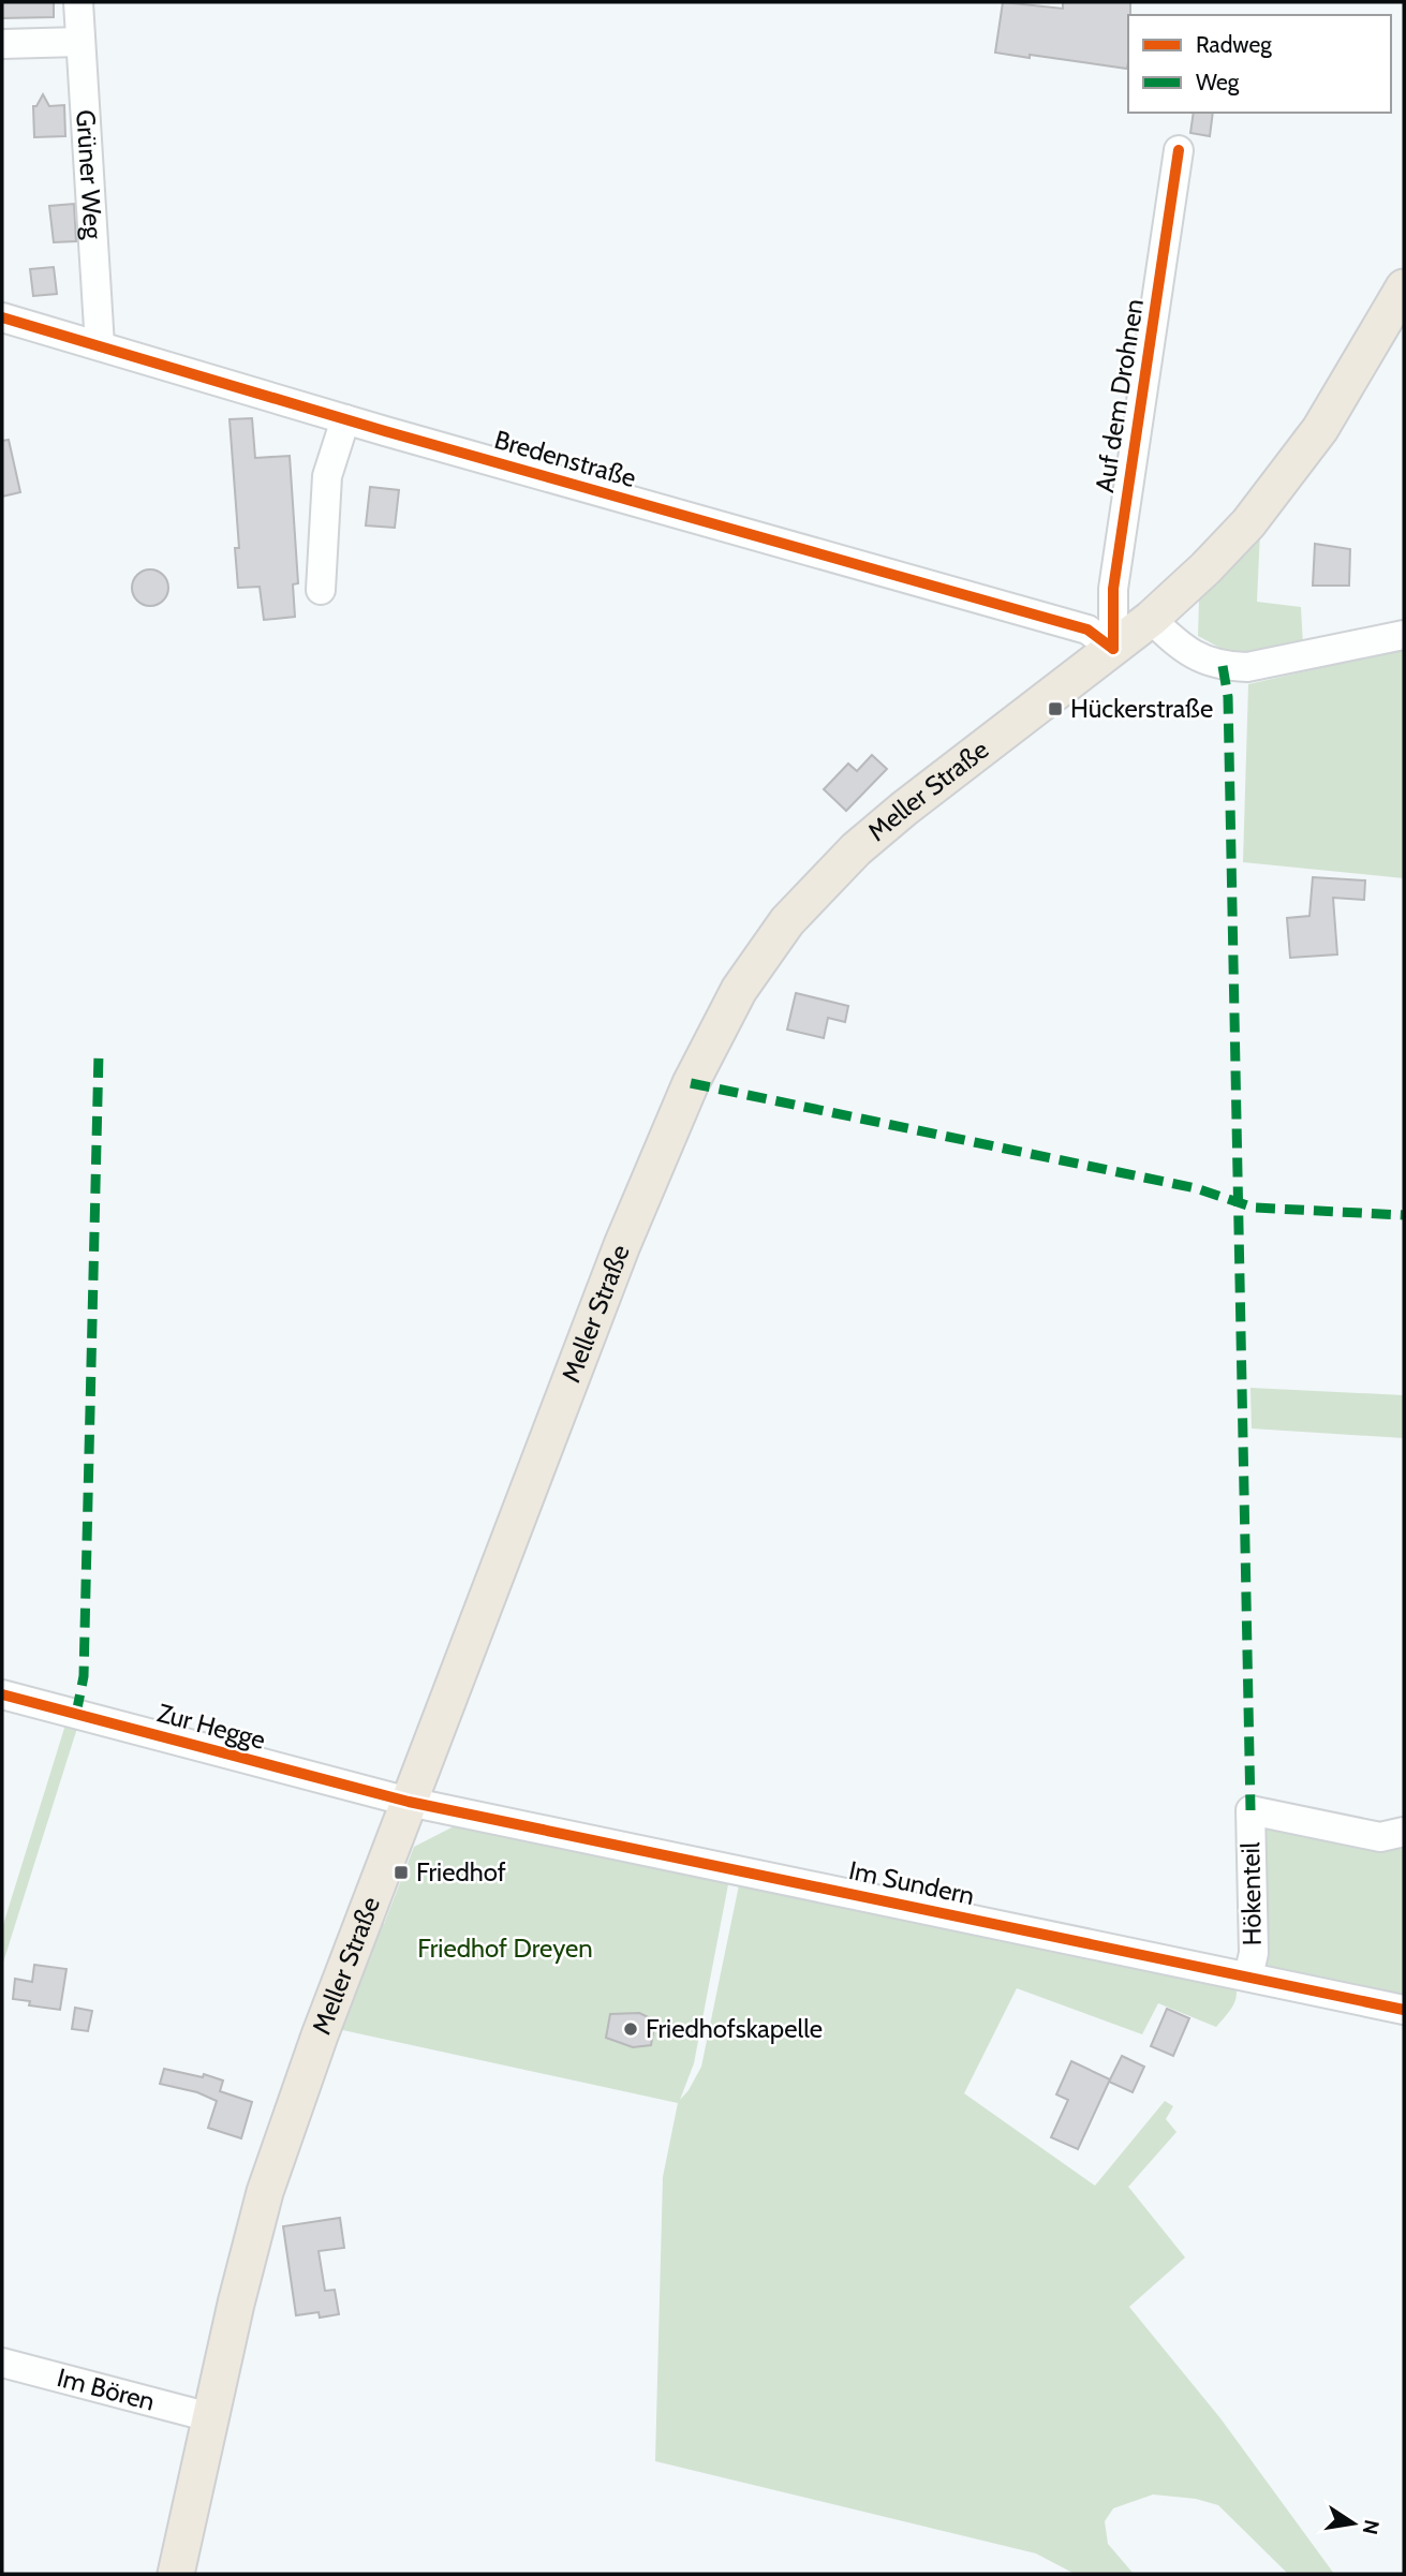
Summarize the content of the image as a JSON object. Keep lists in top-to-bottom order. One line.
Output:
{"streets":{"main road":["Meller Straße"],"street":["Grüner Weg","Auf dem Drohnen","Bredenstraße","Zur Hegge","Im Sundern","Hökenteil","Im Bören"]},"crossings":[["Grüner Weg","Bredenstraße"],["Auf dem Drohnen","Bredenstraße"],["Auf dem Drohnen","Meller Straße"],["Bredenstraße","Meller Straße"],["Meller Straße","Zur Hegge"],["Meller Straße","Im Sundern"],["Meller Straße","Im Bören"],["Zur Hegge","Im Sundern"],["Im Sundern","Hökenteil"]],"parks":["Friedhof Dreyen"],"places":{"transit":["Hückerstraße","Friedhof"],"other":["Friedhofskapelle"]},"legend":["Radweg","Weg"],"north":"right"}
